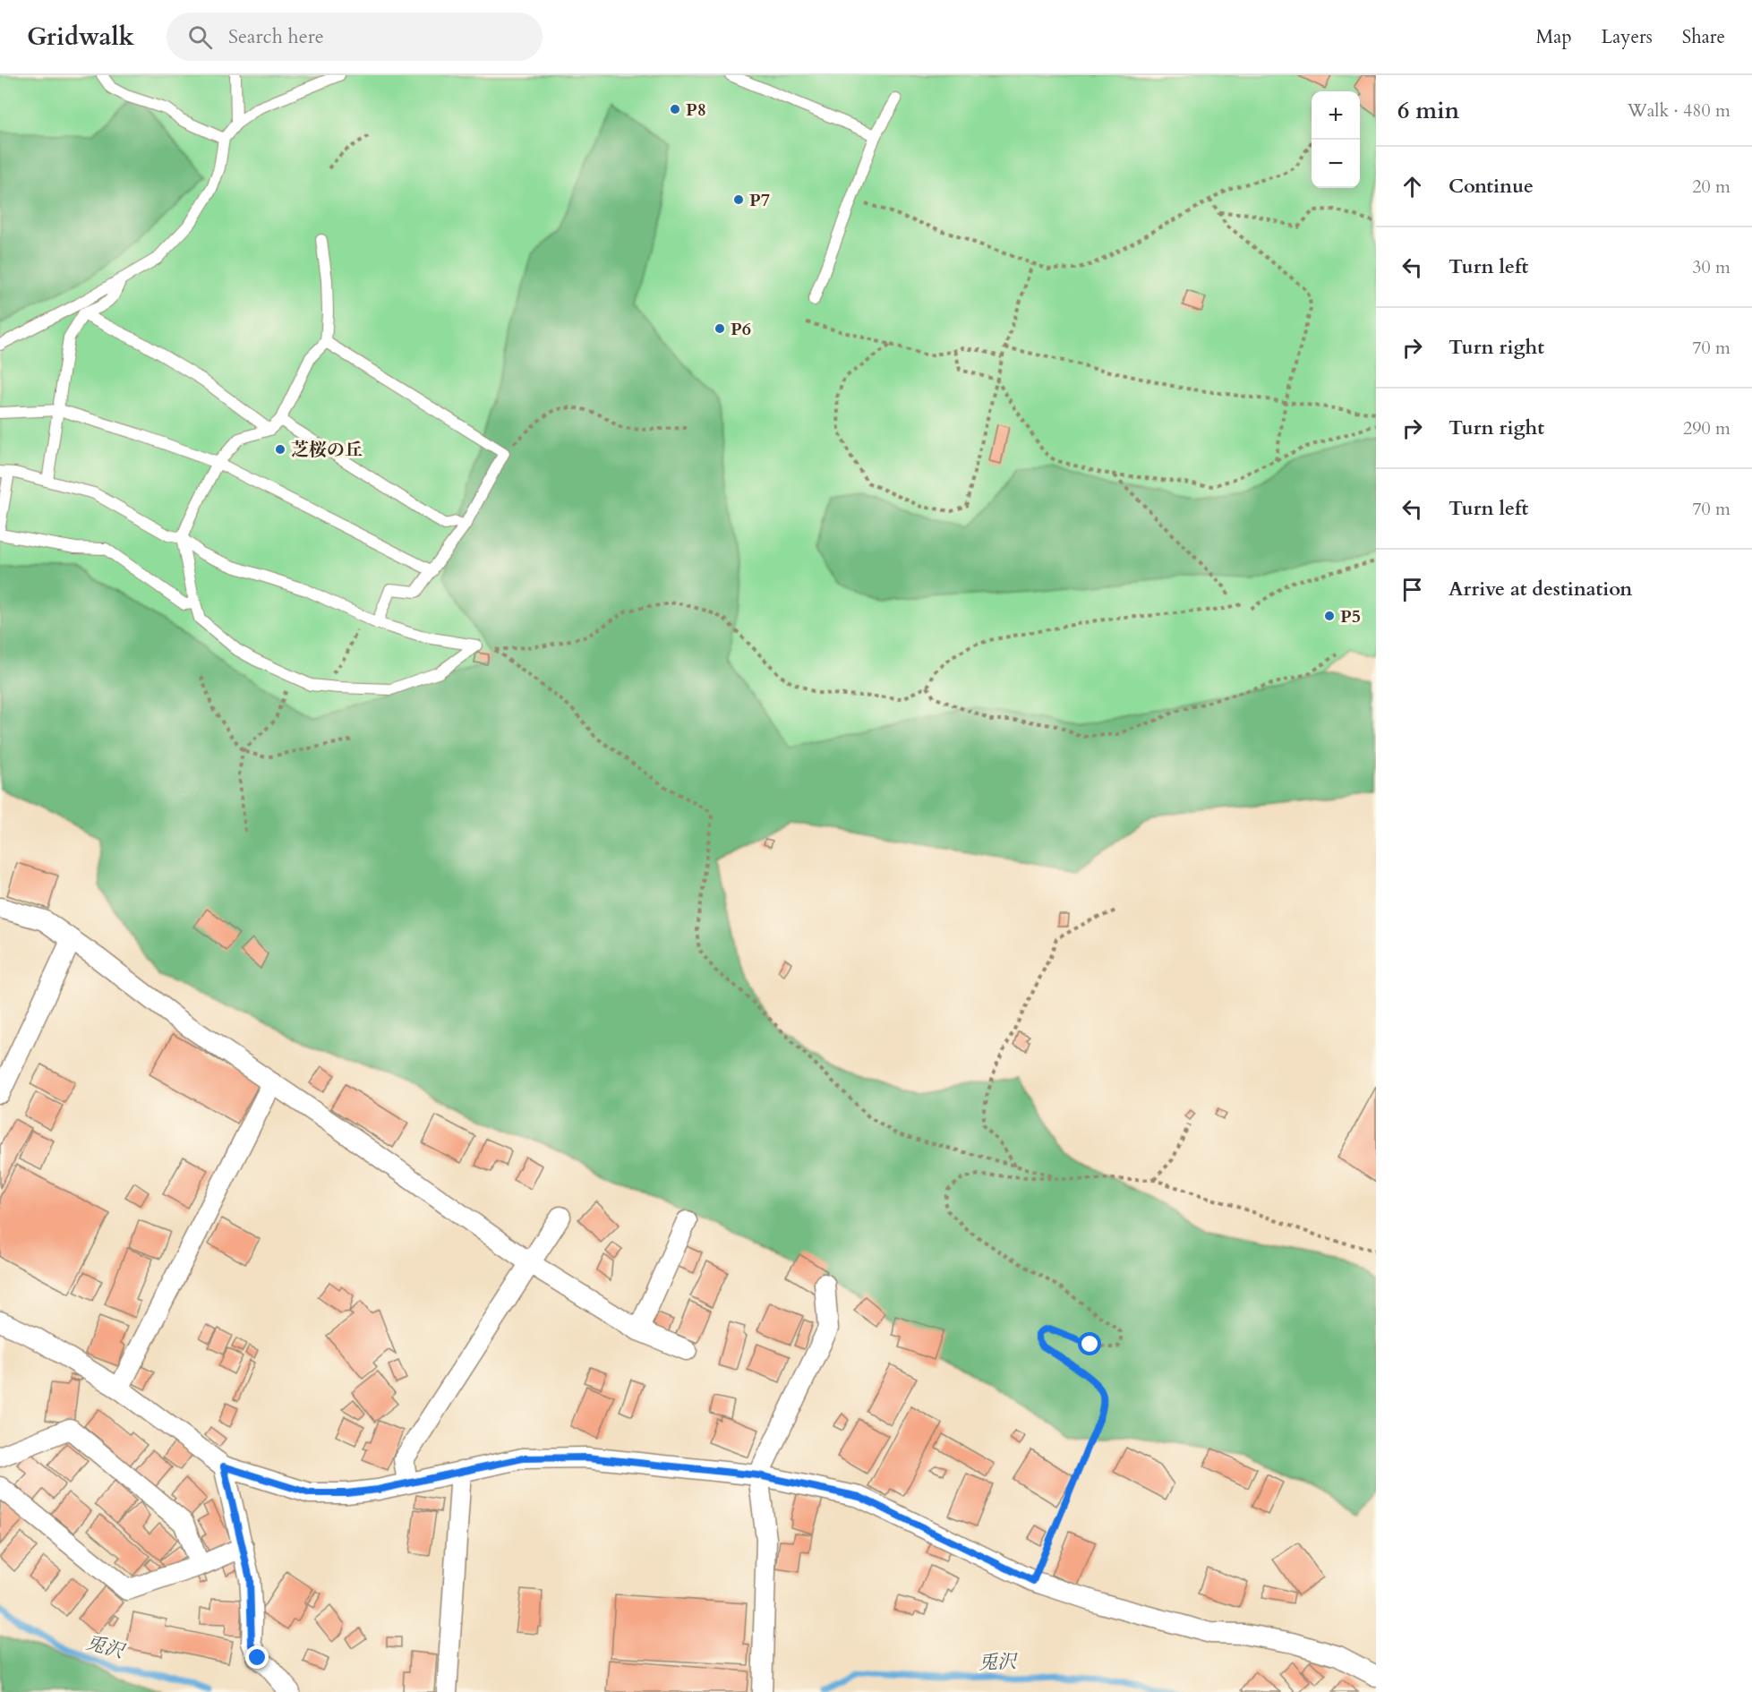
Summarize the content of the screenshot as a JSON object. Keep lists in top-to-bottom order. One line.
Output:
{"water":["兎沢"],"places":["P8","P7","P6","芝桜の丘","P5"],"page":{"header":"Gridwalk","search":"Search here","nav":["Map","Layers","Share"],"heading":["6 min","Walk · 480 m"],"map_buttons":["+","−"],"list":[["Continue","20 m"],["Turn left","30 m"],["Turn right","70 m"],["Turn right","290 m"],["Turn left","70 m"],"Arrive at destination"]}}
